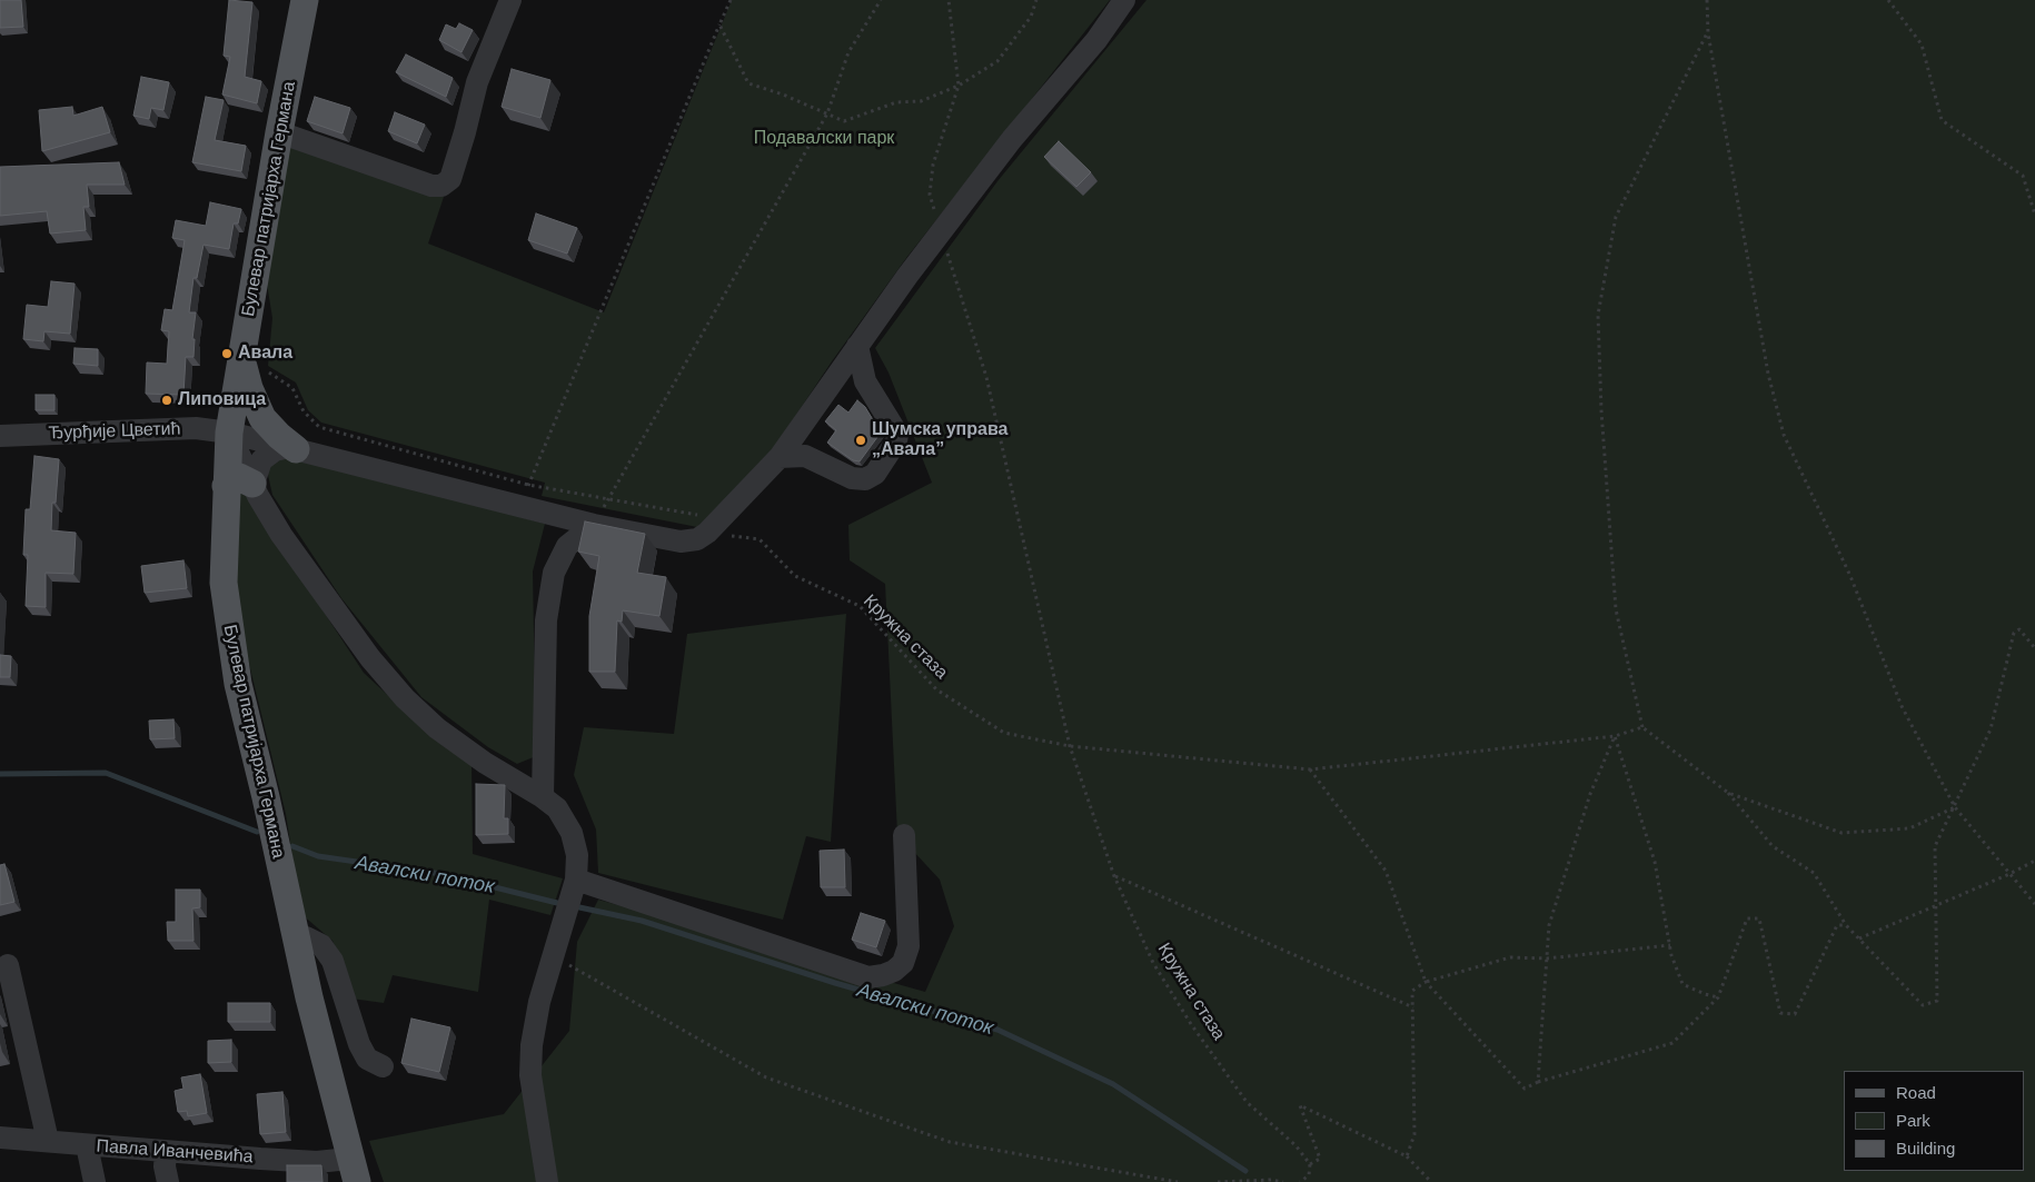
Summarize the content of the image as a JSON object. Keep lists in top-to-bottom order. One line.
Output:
{"streets":{"main road":["Булевар патријарха Германа"],"street":["Ђурђије Цветић","Павла Иванчевића"],"path":["Кружна стаза"]},"crossings":[["Булевар патријарха Германа","Ђурђије Цветић"],["Булевар патријарха Германа","Павла Иванчевића"],["Ђурђије Цветић","Кружна стаза"]],"water":["Авалски поток"],"parks":["Подавалски парк"],"places":["Авала","Липовица","Шумска управа „Авала”"],"legend":["Road","Park","Building"]}
